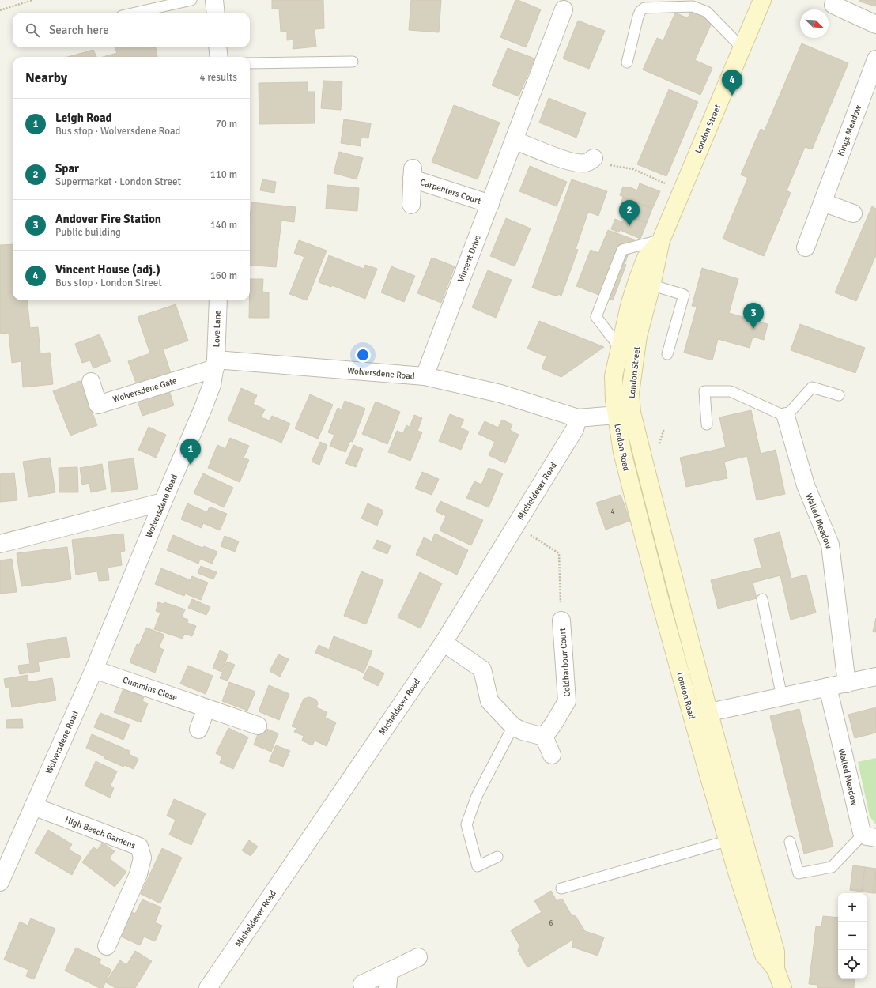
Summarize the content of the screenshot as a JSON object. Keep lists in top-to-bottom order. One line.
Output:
{"streets":{"street":["London Street","Kings Meadow","Carpenters Court","Vincent Drive","Love Lane","Wolversdene Road","Wolversdene Gate","London Road","Micheldever Road","Walled Meadow","Coldharbour Court","Cummins Close","High Beech Gardens"]},"crossings":[["London Street","Wolversdene Road"],["London Street","London Road"],["Carpenters Court","Vincent Drive"],["Vincent Drive","Wolversdene Road"],["Love Lane","Wolversdene Road"],["Love Lane","Wolversdene Gate"],["Wolversdene Road","Wolversdene Gate"],["Wolversdene Road","London Road"],["Wolversdene Road","Micheldever Road"],["Wolversdene Road","Cummins Close"],["Wolversdene Road","High Beech Gardens"]],"house_numbers":["4","6"],"north":"bottom right","page":{"search":"Search here","heading":["Nearby","4 results"],"pins":["4","2","3","1"],"list":[{"mark":"1","name":"Leigh Road","note":"Bus stop · Wolversdene Road","value":"70 m"},{"mark":"2","name":"Spar","note":"Supermarket · London Street","value":"110 m"},{"mark":"3","name":"Andover Fire Station","note":"Public building","value":"140 m"},{"mark":"4","name":"Vincent House (adj.)","note":"Bus stop · London Street","value":"160 m"}],"map_buttons":["+","−"]}}
